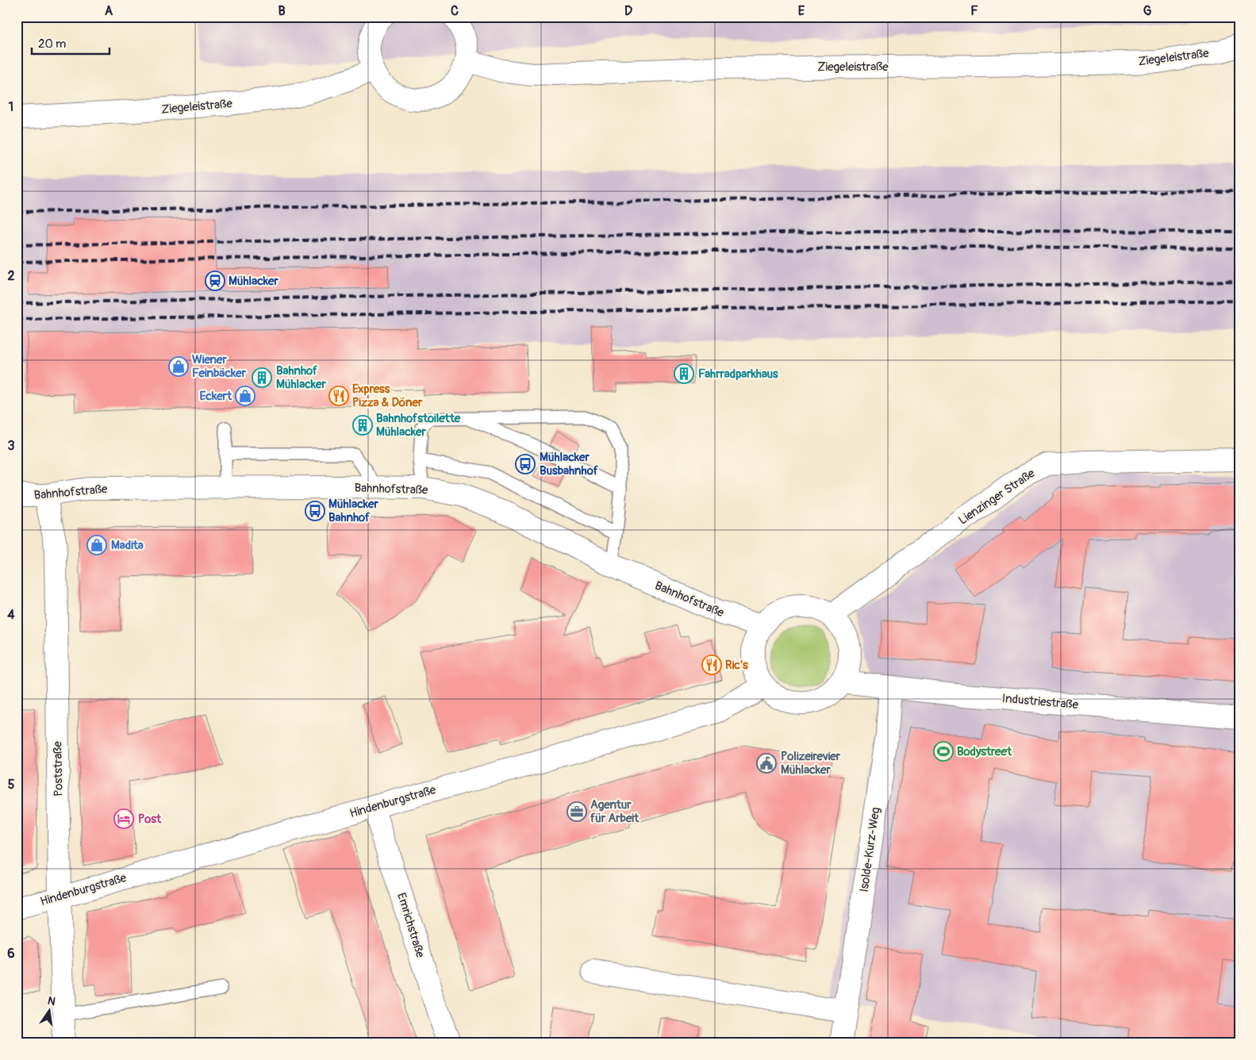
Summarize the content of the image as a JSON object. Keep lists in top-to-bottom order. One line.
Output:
{"streets":{"street":["Ziegeleistraße","Bahnhofstraße","Lienzinger Straße","Industriestraße","Poststraße","Hindenburgstraße","Isolde-Kurz-Weg","Emrichstraße"]},"crossings":[["Bahnhofstraße","Lienzinger Straße"],["Bahnhofstraße","Industriestraße"],["Bahnhofstraße","Poststraße"],["Bahnhofstraße","Hindenburgstraße"],["Lienzinger Straße","Industriestraße"],["Lienzinger Straße","Hindenburgstraße"],["Industriestraße","Hindenburgstraße"],["Industriestraße","Isolde-Kurz-Weg"],["Poststraße","Hindenburgstraße"],["Hindenburgstraße","Emrichstraße"]],"places":{"station":["Mühlacker"],"shop":["Wiener Feinbäcker","Eckert","Madita"],"building":["Fahrradparkhaus","Bahnhof Mühlacker","Bahnhofstoilette Mühlacker"],"restaurant":["Express Pizza & Döner","Ric's"],"bus stop":["Mühlacker Busbahnhof","Mühlacker Bahnhof"],"sports":["Bodystreet"],"public building":["Polizeirevier Mühlacker"],"office":["Agentur für Arbeit"],"hotel":["Post"]},"scale_bar":"20 m","north":"top","grid":{"columns":["A","B","C","D","E","F","G"],"rows":["1","2","3","4","5","6"]}}
